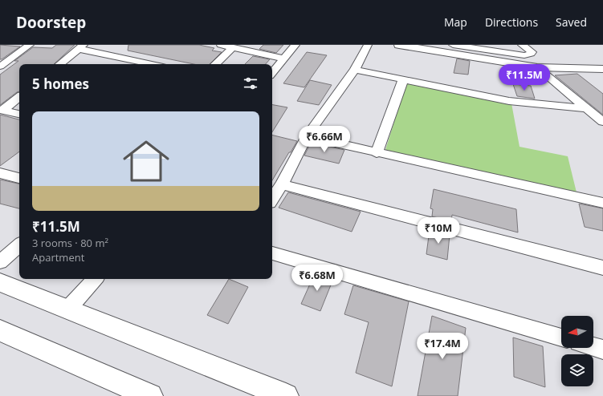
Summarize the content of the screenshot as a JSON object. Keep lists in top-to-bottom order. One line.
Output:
{"north":"left","page":{"header":"Doorstep","nav":["Map","Directions","Saved"],"price":["₹11.5M","₹6.66M","₹10M","₹6.68M","₹17.4M"],"heading":"5 homes","list":[{"name":"₹11.5M","note":"3 rooms · 80 m² · Apartment"}]}}
